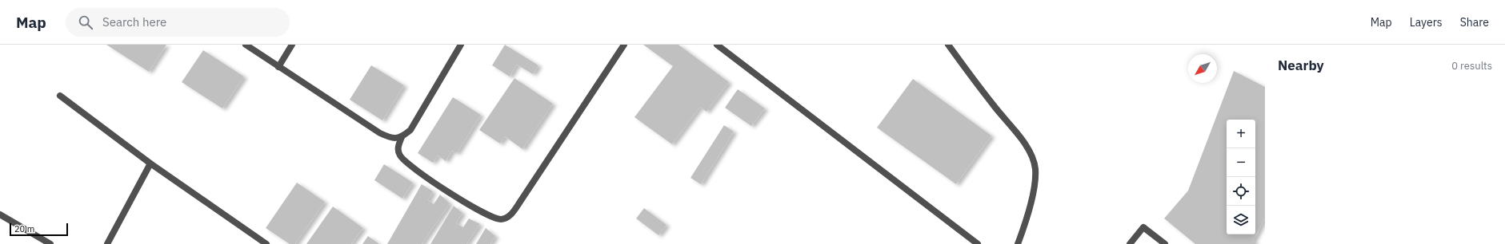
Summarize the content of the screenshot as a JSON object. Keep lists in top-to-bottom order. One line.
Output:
{"scale_bar":"20 m","north":"bottom left","page":{"header":"Map","search":"Search here","nav":["Map","Layers","Share"],"heading":["Nearby","0 results"],"map_buttons":["+","−"],"scale":"20 m"}}
